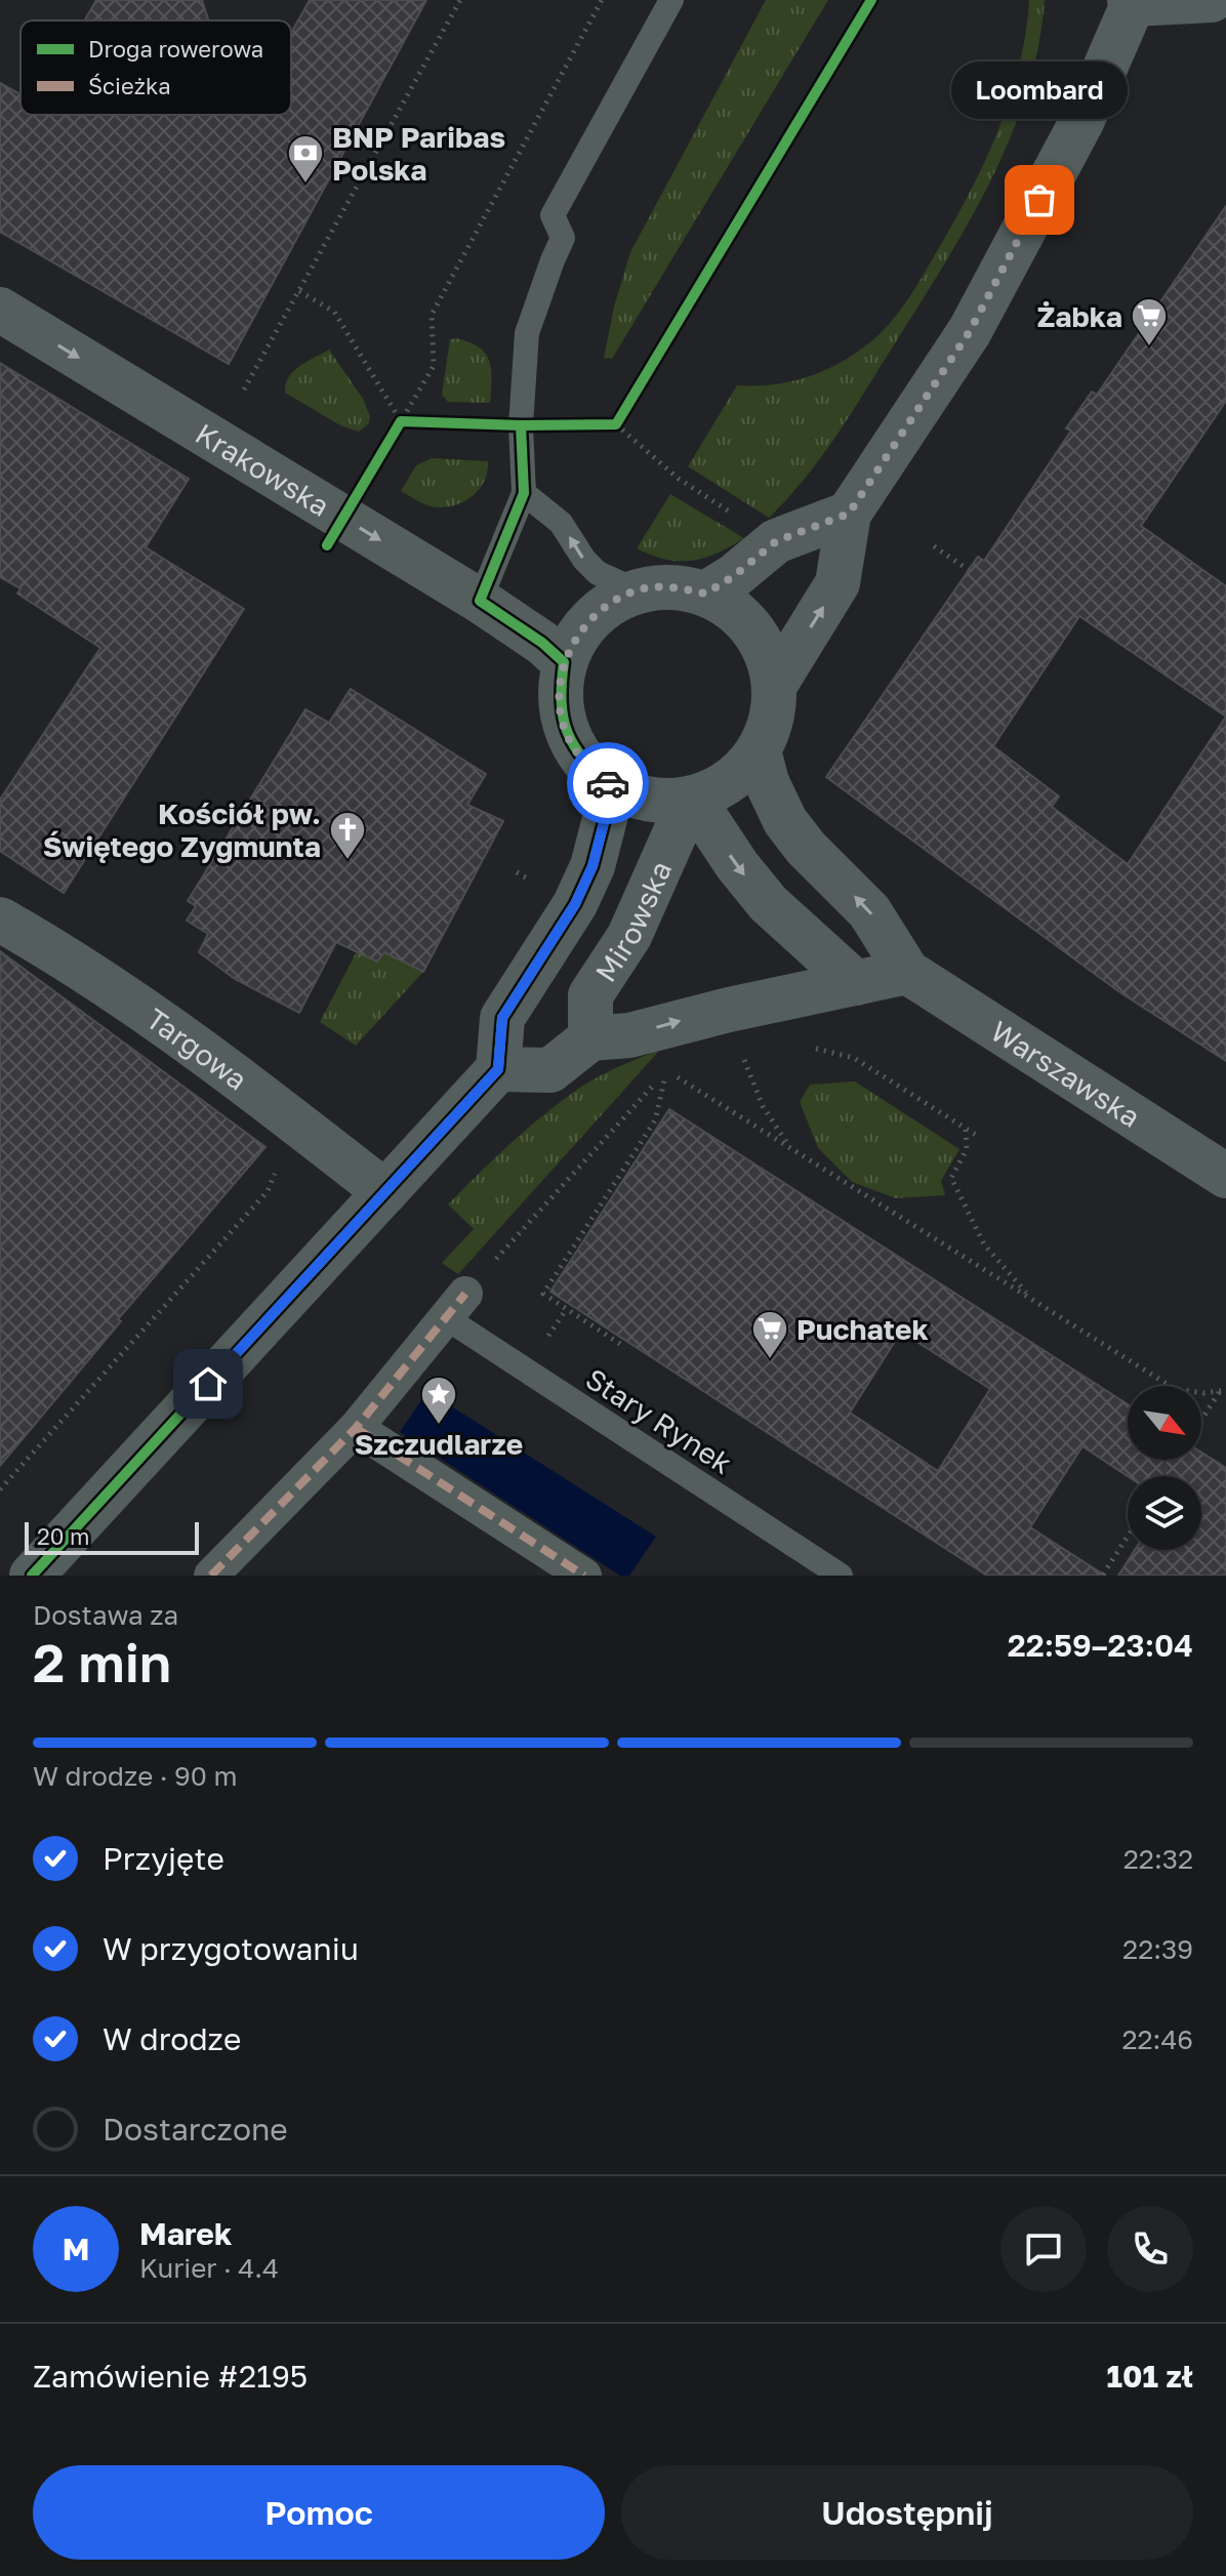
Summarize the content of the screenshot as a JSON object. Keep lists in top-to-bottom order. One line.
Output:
{"streets":{"street":["Krakowska","Mirowska","Targowa","Warszawska"],"lane":["Stary Rynek"]},"crossings":[["Krakowska","Mirowska"],["Krakowska","Warszawska"],["Mirowska","Warszawska"]],"one_way":["Krakowska"],"places":{"bank":["BNP Paribas Polska"],"other":["Loombard"],"supermarket":["Żabka","Puchatek"],"church":["Kościół pw. Świętego Zygmunta"],"place":["Szczudlarze"]},"legend":["Droga rowerowa","Ścieżka"],"scale_bar":"20 m","north":"bottom right","page":{"bubble":"Loombard","scale":"20 m","heading":["2 min","Dostawa za","22:59–23:04"],"panel":["Marek","Kurier · 4.4","Zamówienie #2195","101 zł"],"bar":"W drodze · 90 m","list":[["Przyjęte","22:32"],["W przygotowaniu","22:39"],["W drodze","22:46"],"Dostarczone"],"round":"M","buttons":["Pomoc","Udostępnij"]}}
